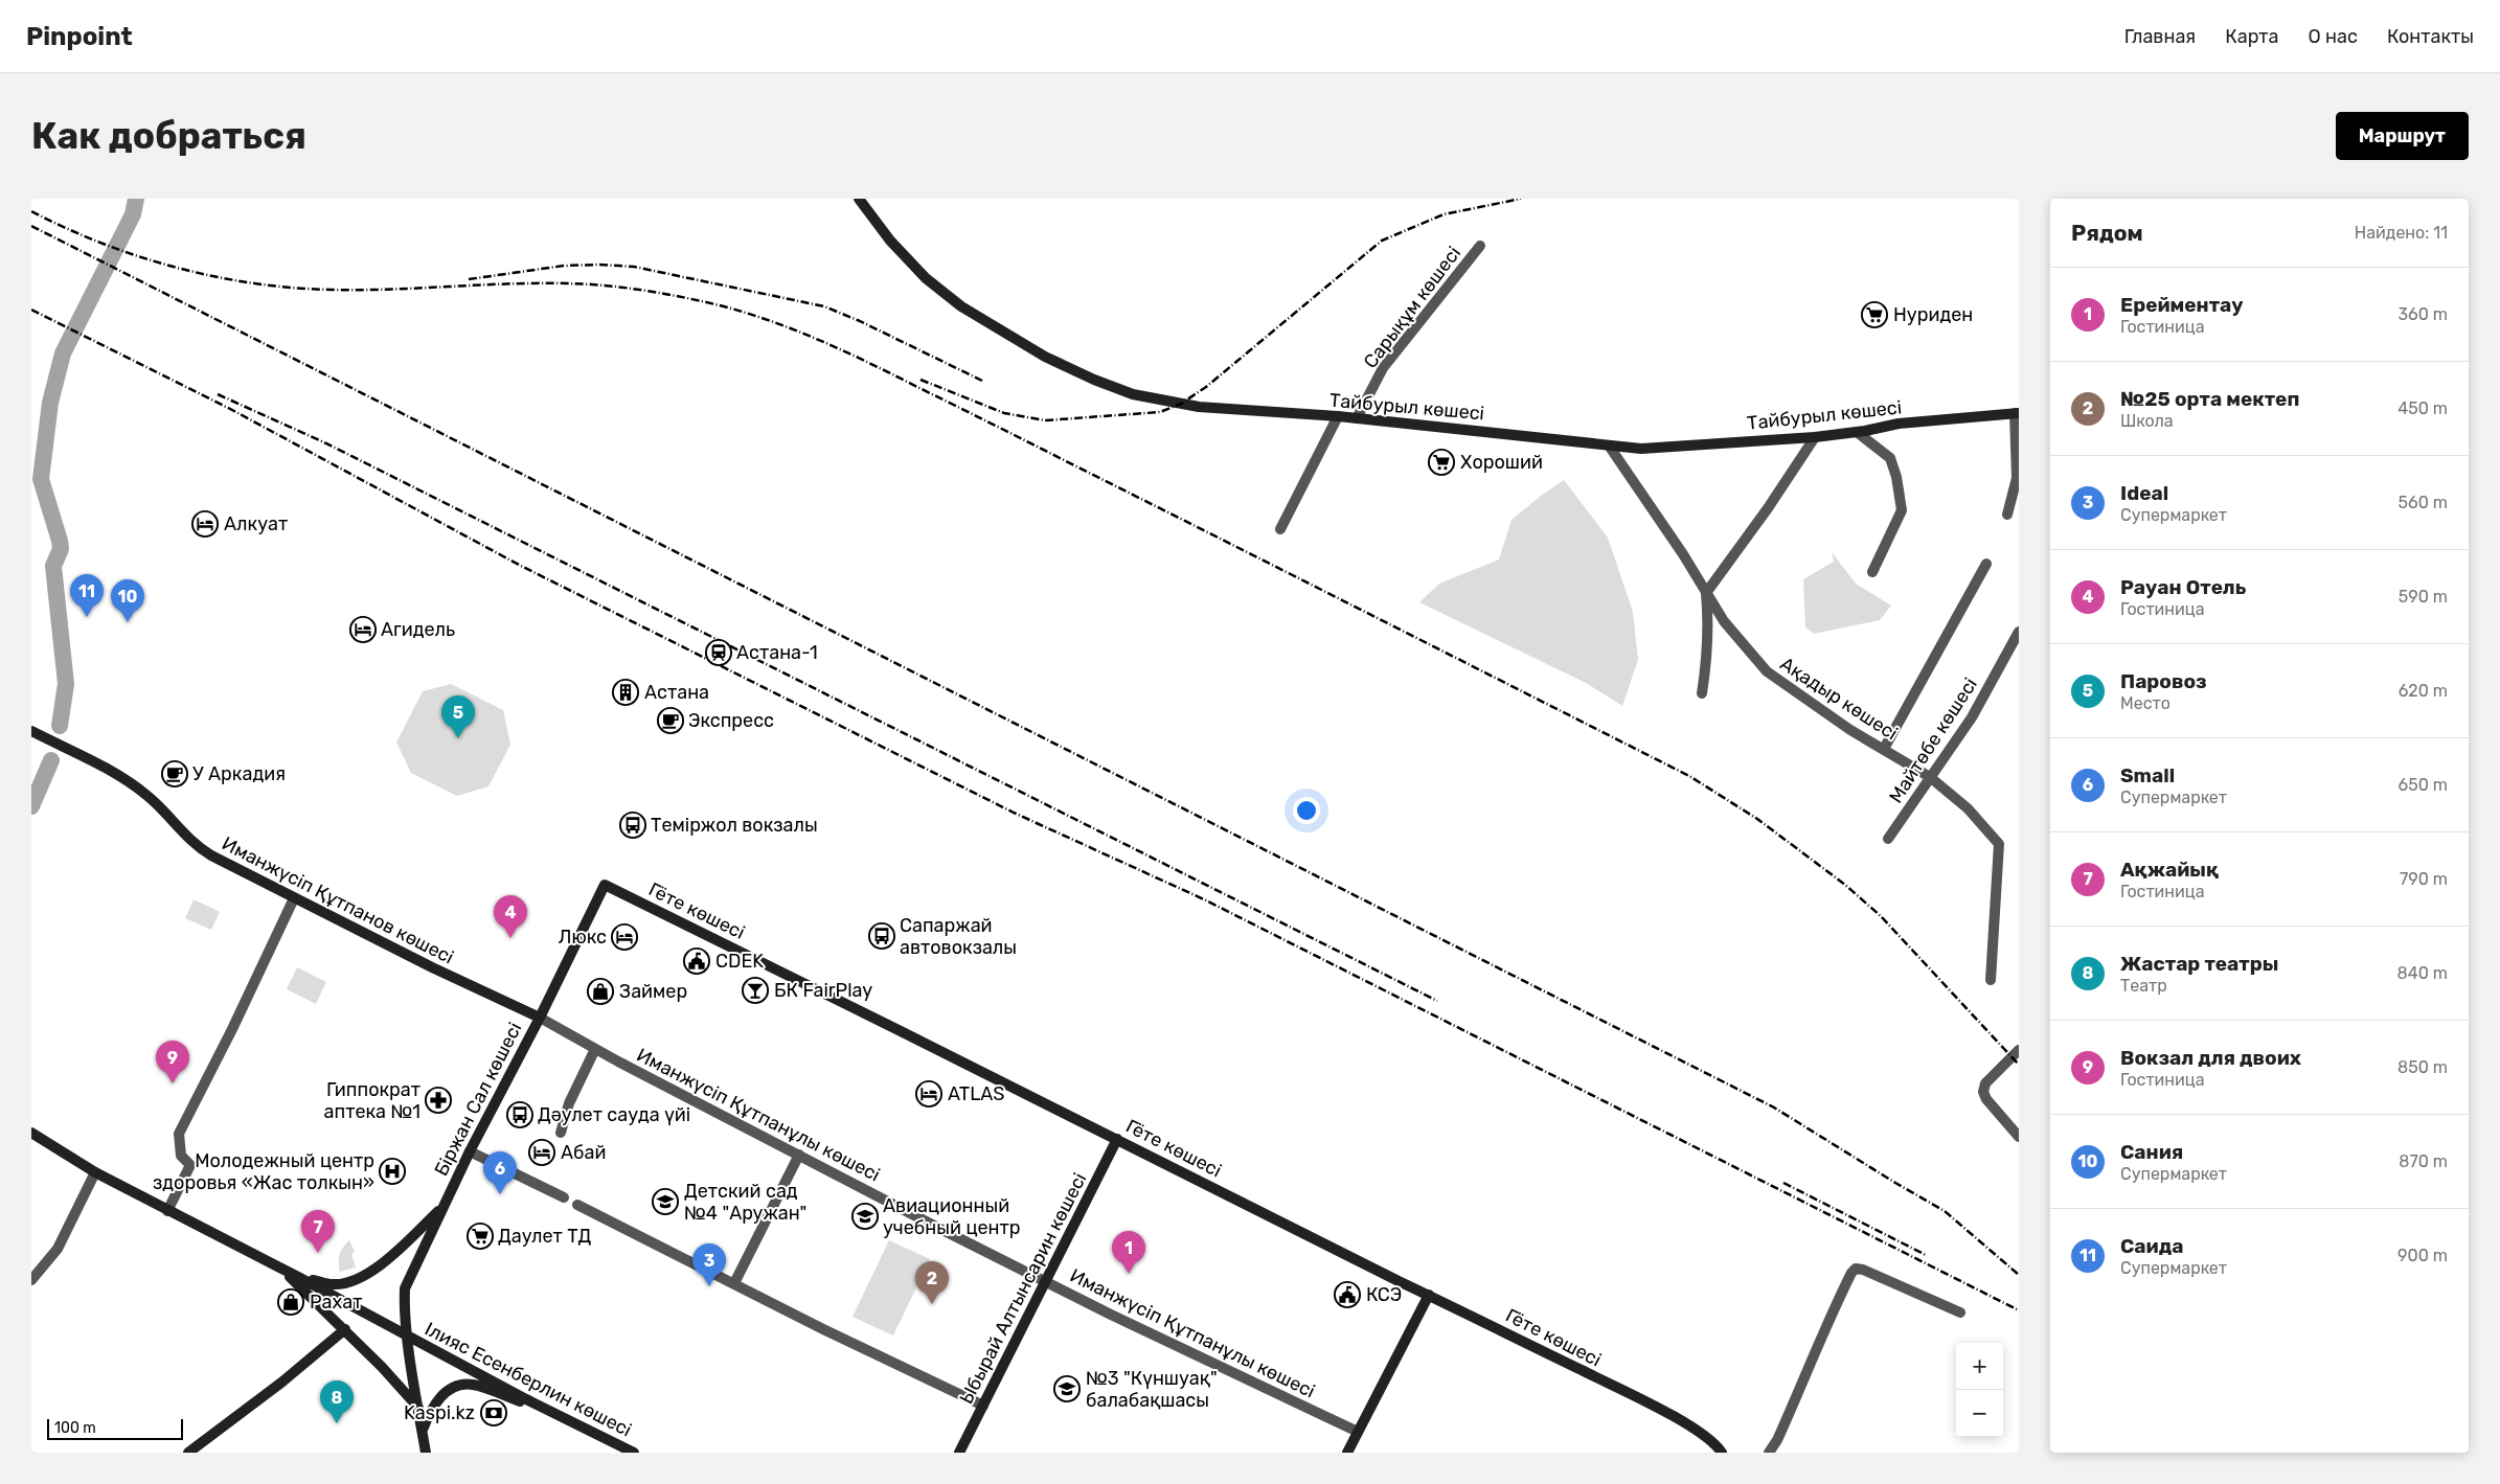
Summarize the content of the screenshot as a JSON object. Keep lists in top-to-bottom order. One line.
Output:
{"streets":{"main road":["Тайбурыл көшесі","Иманжүсіп Құтпанов көшесі","Гёте көшесі","Біржан Сал көшесі","Ыбырай Алтынсарин көшесі","Ілияс Есенберлин көшесі"],"street":["Сарықұм көшесі","Ақадыр көшесі","Майтөбе көшесі","Иманжүсіп Құтпанұлы көшесі"]},"crossings":[["Сарықұм көшесі","Тайбурыл көшесі"],["Тайбурыл көшесі","Ақадыр көшесі"],["Ақадыр көшесі","Майтөбе көшесі"],["Иманжүсіп Құтпанов көшесі","Біржан Сал көшесі"],["Иманжүсіп Құтпанов көшесі","Иманжүсіп Құтпанұлы көшесі"],["Гёте көшесі","Біржан Сал көшесі"],["Гёте көшесі","Ыбырай Алтынсарин көшесі"],["Біржан Сал көшесі","Иманжүсіп Құтпанұлы көшесі"],["Біржан Сал көшесі","Ілияс Есенберлин көшесі"],["Иманжүсіп Құтпанұлы көшесі","Ыбырай Алтынсарин көшесі"]],"places":{"supermarket":["Нуриден","Хороший","Даулет ТД"],"hotel":["Алкуат","Агидель","Люкс","ATLAS","Абай"],"station":["Астана-1"],"building":["Астана"],"cafe":["Экспресс","У Аркадия"],"bus stop":["Теміржол вокзалы","Сапаржай автовокзалы","Дәулет сауда үйі"],"public building":["CDEK","КСЭ"],"bar":["БК FairPlay"],"shop":["Займер","Рахат"],"pharmacy":["Гиппократ аптека №1"],"hospital":["Молодежный центр здоровья «Жас толкын»"],"school or university":["Детский сад №4 \"Аружан\"","Авиационный учебный центр","№3 \"Күншуақ\" балабақшасы"],"bank":["Kaspi.kz"]},"scale_bar":"100 m","page":{"header":"Pinpoint","nav":["Главная","Карта","О нас","Контакты"],"buttons":"Маршрут","title":"Как добраться","heading":["Рядом","Найдено: 11"],"list":[{"mark":"1","name":"Ерейментау","note":"Гостиница","value":"360 m"},{"mark":"2","name":"№25 орта мектеп","note":"Школа","value":"450 m"},{"mark":"3","name":"Ideal","note":"Супермаркет","value":"560 m"},{"mark":"4","name":"Рауан Отель","note":"Гостиница","value":"590 m"},{"mark":"5","name":"Паровоз","note":"Место","value":"620 m"},{"mark":"6","name":"Small","note":"Супермаркет","value":"650 m"},{"mark":"7","name":"Ақжайық","note":"Гостиница","value":"790 m"},{"mark":"8","name":"Жастар театры","note":"Театр","value":"840 m"},{"mark":"9","name":"Вокзал для двоих","note":"Гостиница","value":"850 m"},{"mark":"10","name":"Сания","note":"Супермаркет","value":"870 m"},{"mark":"11","name":"Саида","note":"Супермаркет","value":"900 m"}],"pins":["11","10","5","4","9","6","7","1","3","2","8"],"map_buttons":["+","−"],"scale":"100 m"}}
